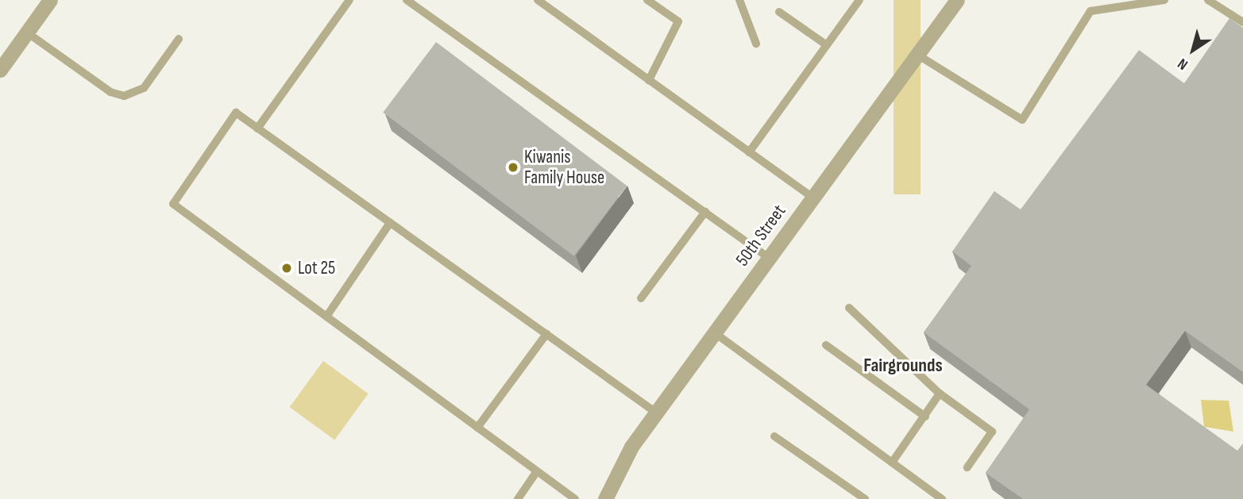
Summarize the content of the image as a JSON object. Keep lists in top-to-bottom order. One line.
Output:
{"streets":{"street":["50th Street"]},"districts":["Fairgrounds"],"places":["Kiwanis Family House","Lot 25"],"north":"bottom left"}
